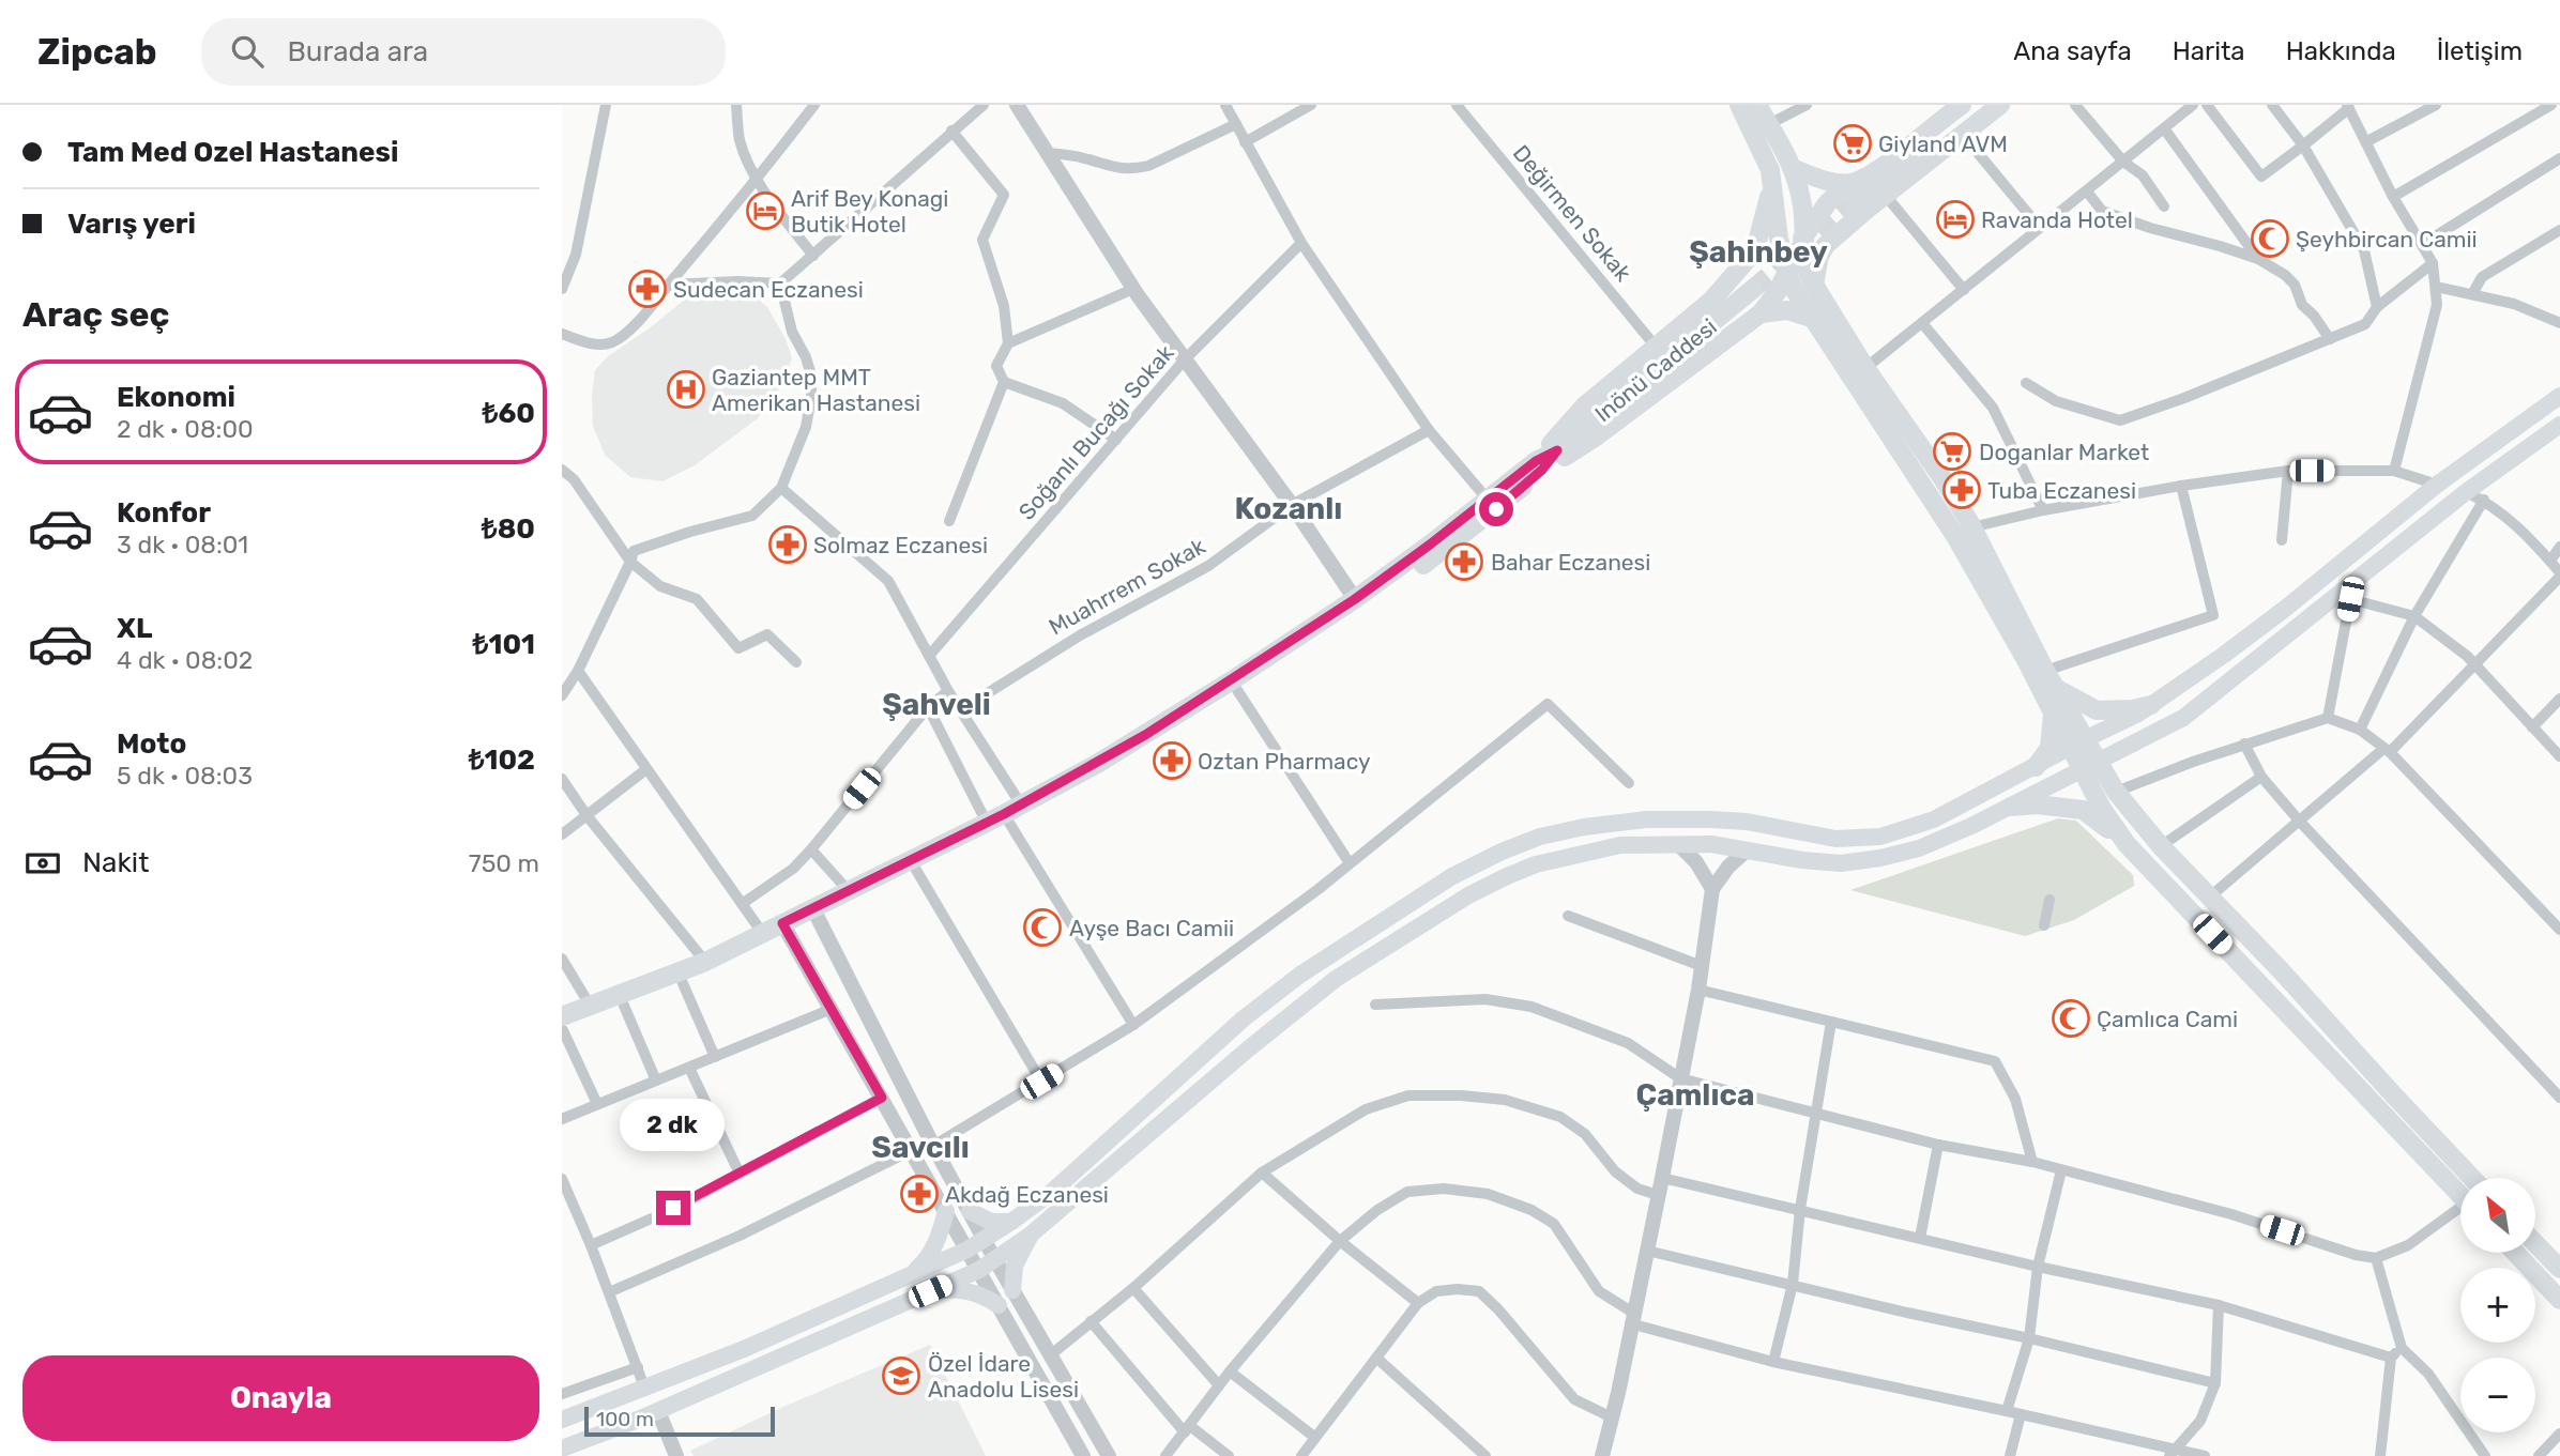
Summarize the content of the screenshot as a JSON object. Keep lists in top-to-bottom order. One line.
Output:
{"streets":{"main road":["Inönü Caddesi"],"street":["Değirmen Sokak","Soğanlı Bucağı Sokak","Muahrrem Sokak"]},"districts":["Şahinbey","Kozanlı","Şahveli","Çamlıca","Savcılı"],"places":{"supermarket":["Giyland AVM","Doganlar Market"],"hotel":["Arif Bey Konagi Butik Hotel","Ravanda Hotel"],"mosque":["Şeyhbircan Camii","Ayşe Bacı Camii","Çamlıca Cami"],"pharmacy":["Sudecan Eczanesi","Tuba Eczanesi","Solmaz Eczanesi","Bahar Eczanesi","Oztan Pharmacy","Akdağ Eczanesi"],"hospital":["Gaziantep MMT Amerikan Hastanesi"],"school or university":["Özel İdare Anadolu Lisesi"]},"scale_bar":"100 m","north":"top left","page":{"header":"Zipcab","search":"Burada ara","nav":["Ana sayfa","Harita","Hakkında","İletişim"],"banner":["Tam Med Ozel Hastanesi","Varış yeri"],"heading":"Araç seç","list":[{"name":"Ekonomi","note":"2 dk · 08:00","value":"₺60"},{"name":"Konfor","note":"3 dk · 08:01","value":"₺80"},{"name":"XL","note":"4 dk · 08:02","value":"₺101"},{"name":"Moto","note":"5 dk · 08:03","value":"₺102"}],"pay":["Nakit","750 m"],"bubble":"2 dk","map_buttons":["+","−"],"buttons":"Onayla","scale":"100 m"}}
